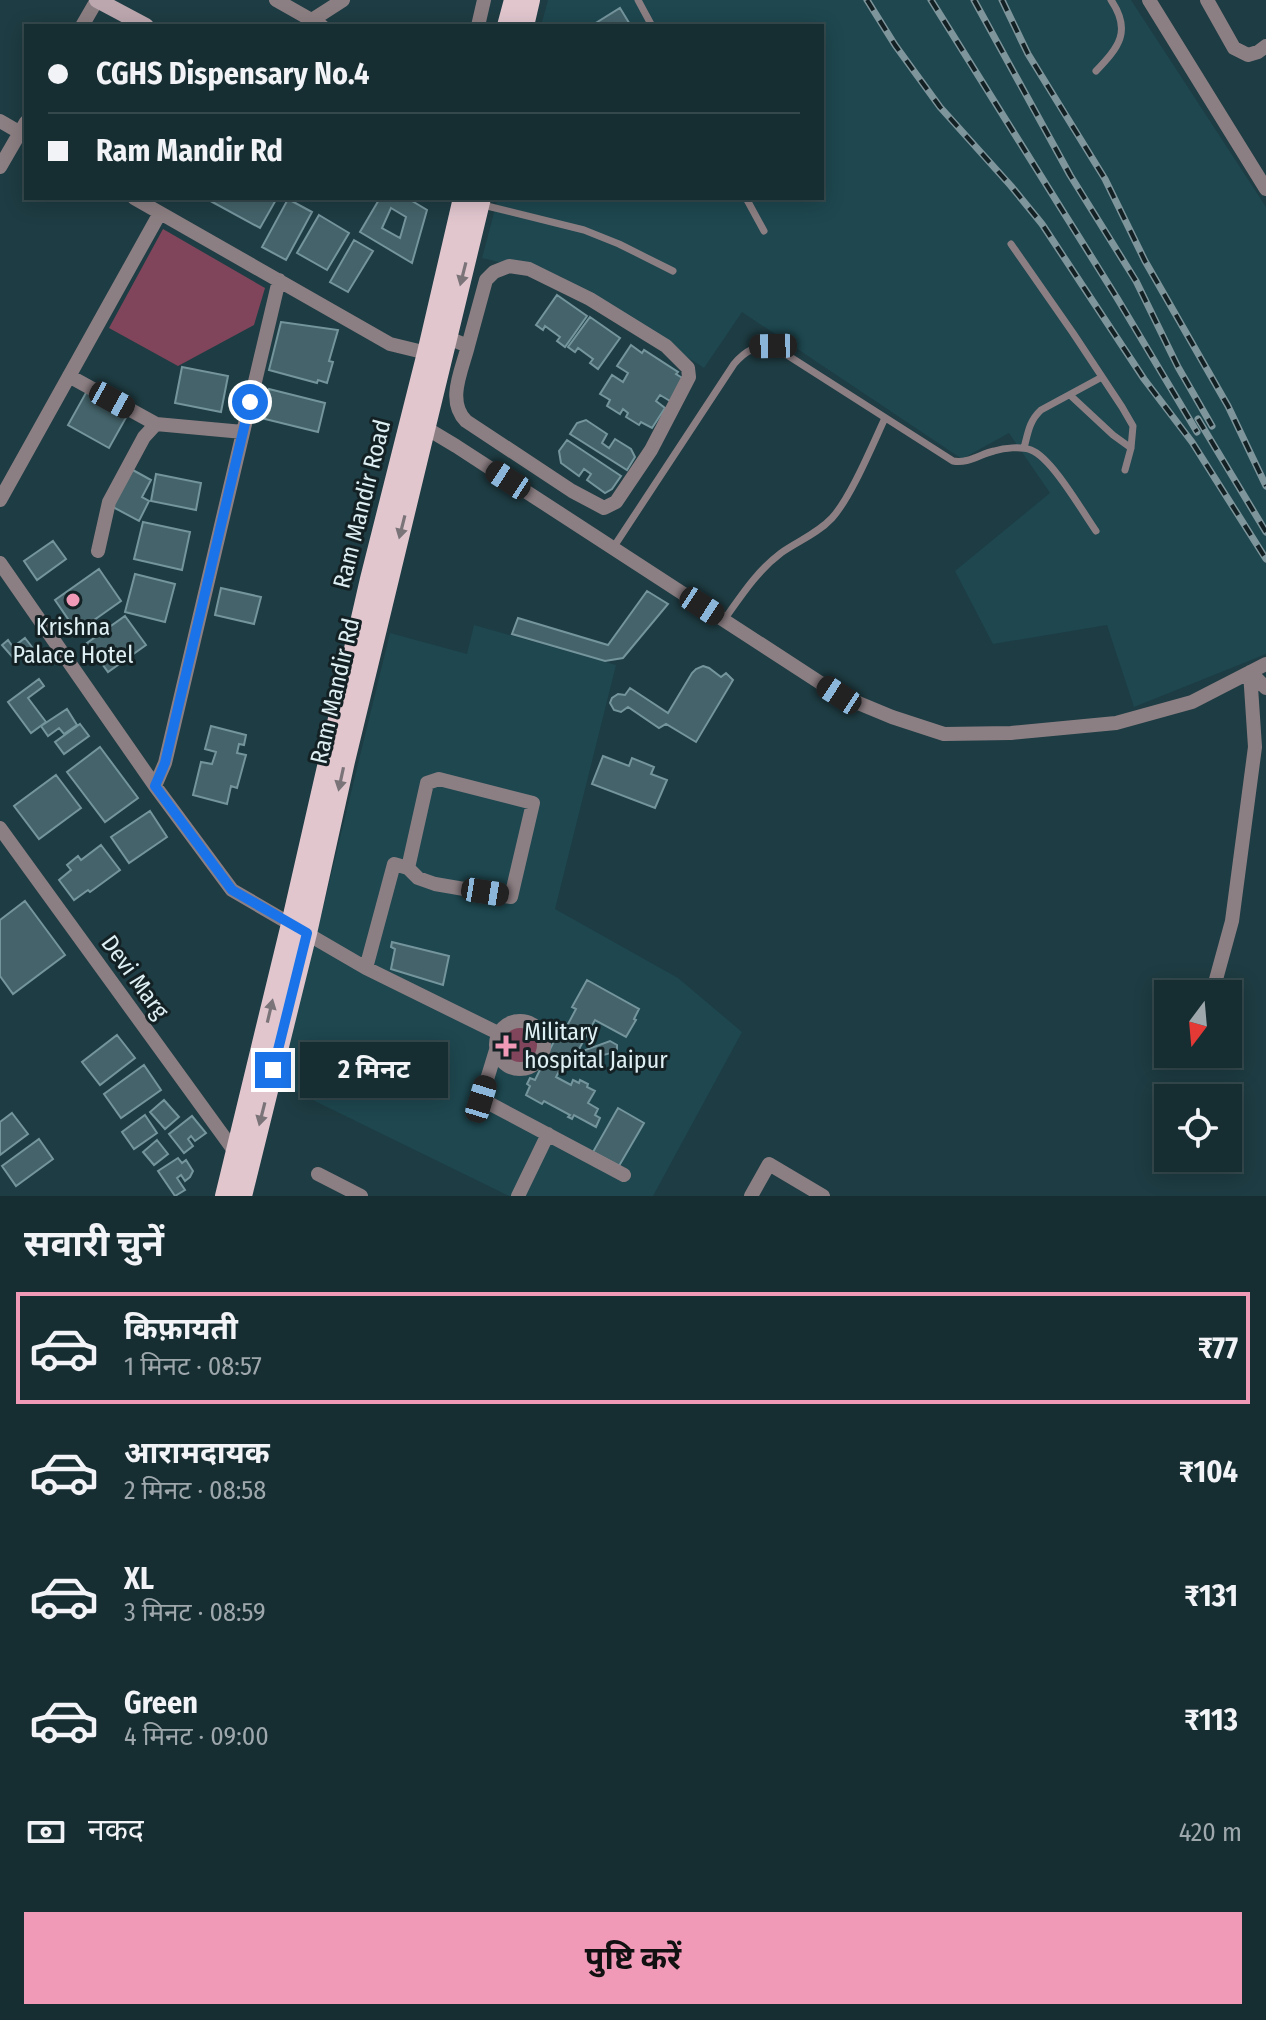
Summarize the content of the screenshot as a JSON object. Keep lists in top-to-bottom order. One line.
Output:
{"streets":{"main road":["Ram Mandir Road","Ram Mandir Rd"],"street":["Devi Marg"]},"crossings":[["Ram Mandir Road","Ram Mandir Rd"],["Ram Mandir Rd","Devi Marg"]],"places":{"other":["Krishna Palace Hotel"],"health":["Military hospital Jaipur"]},"north":"bottom","page":{"banner":["CGHS Dispensary No.4","Ram Mandir Rd"],"bubble":"2 मिनट","heading":"सवारी चुनें","list":[{"name":"किफ़ायती","note":"1 मिनट · 08:57","value":"₹77"},{"name":"आरामदायक","note":"2 मिनट · 08:58","value":"₹104"},{"name":"XL","note":"3 मिनट · 08:59","value":"₹131"},{"name":"Green","note":"4 मिनट · 09:00","value":"₹113"}],"pay":["नकद","420 m"],"buttons":"पुष्टि करें"}}
